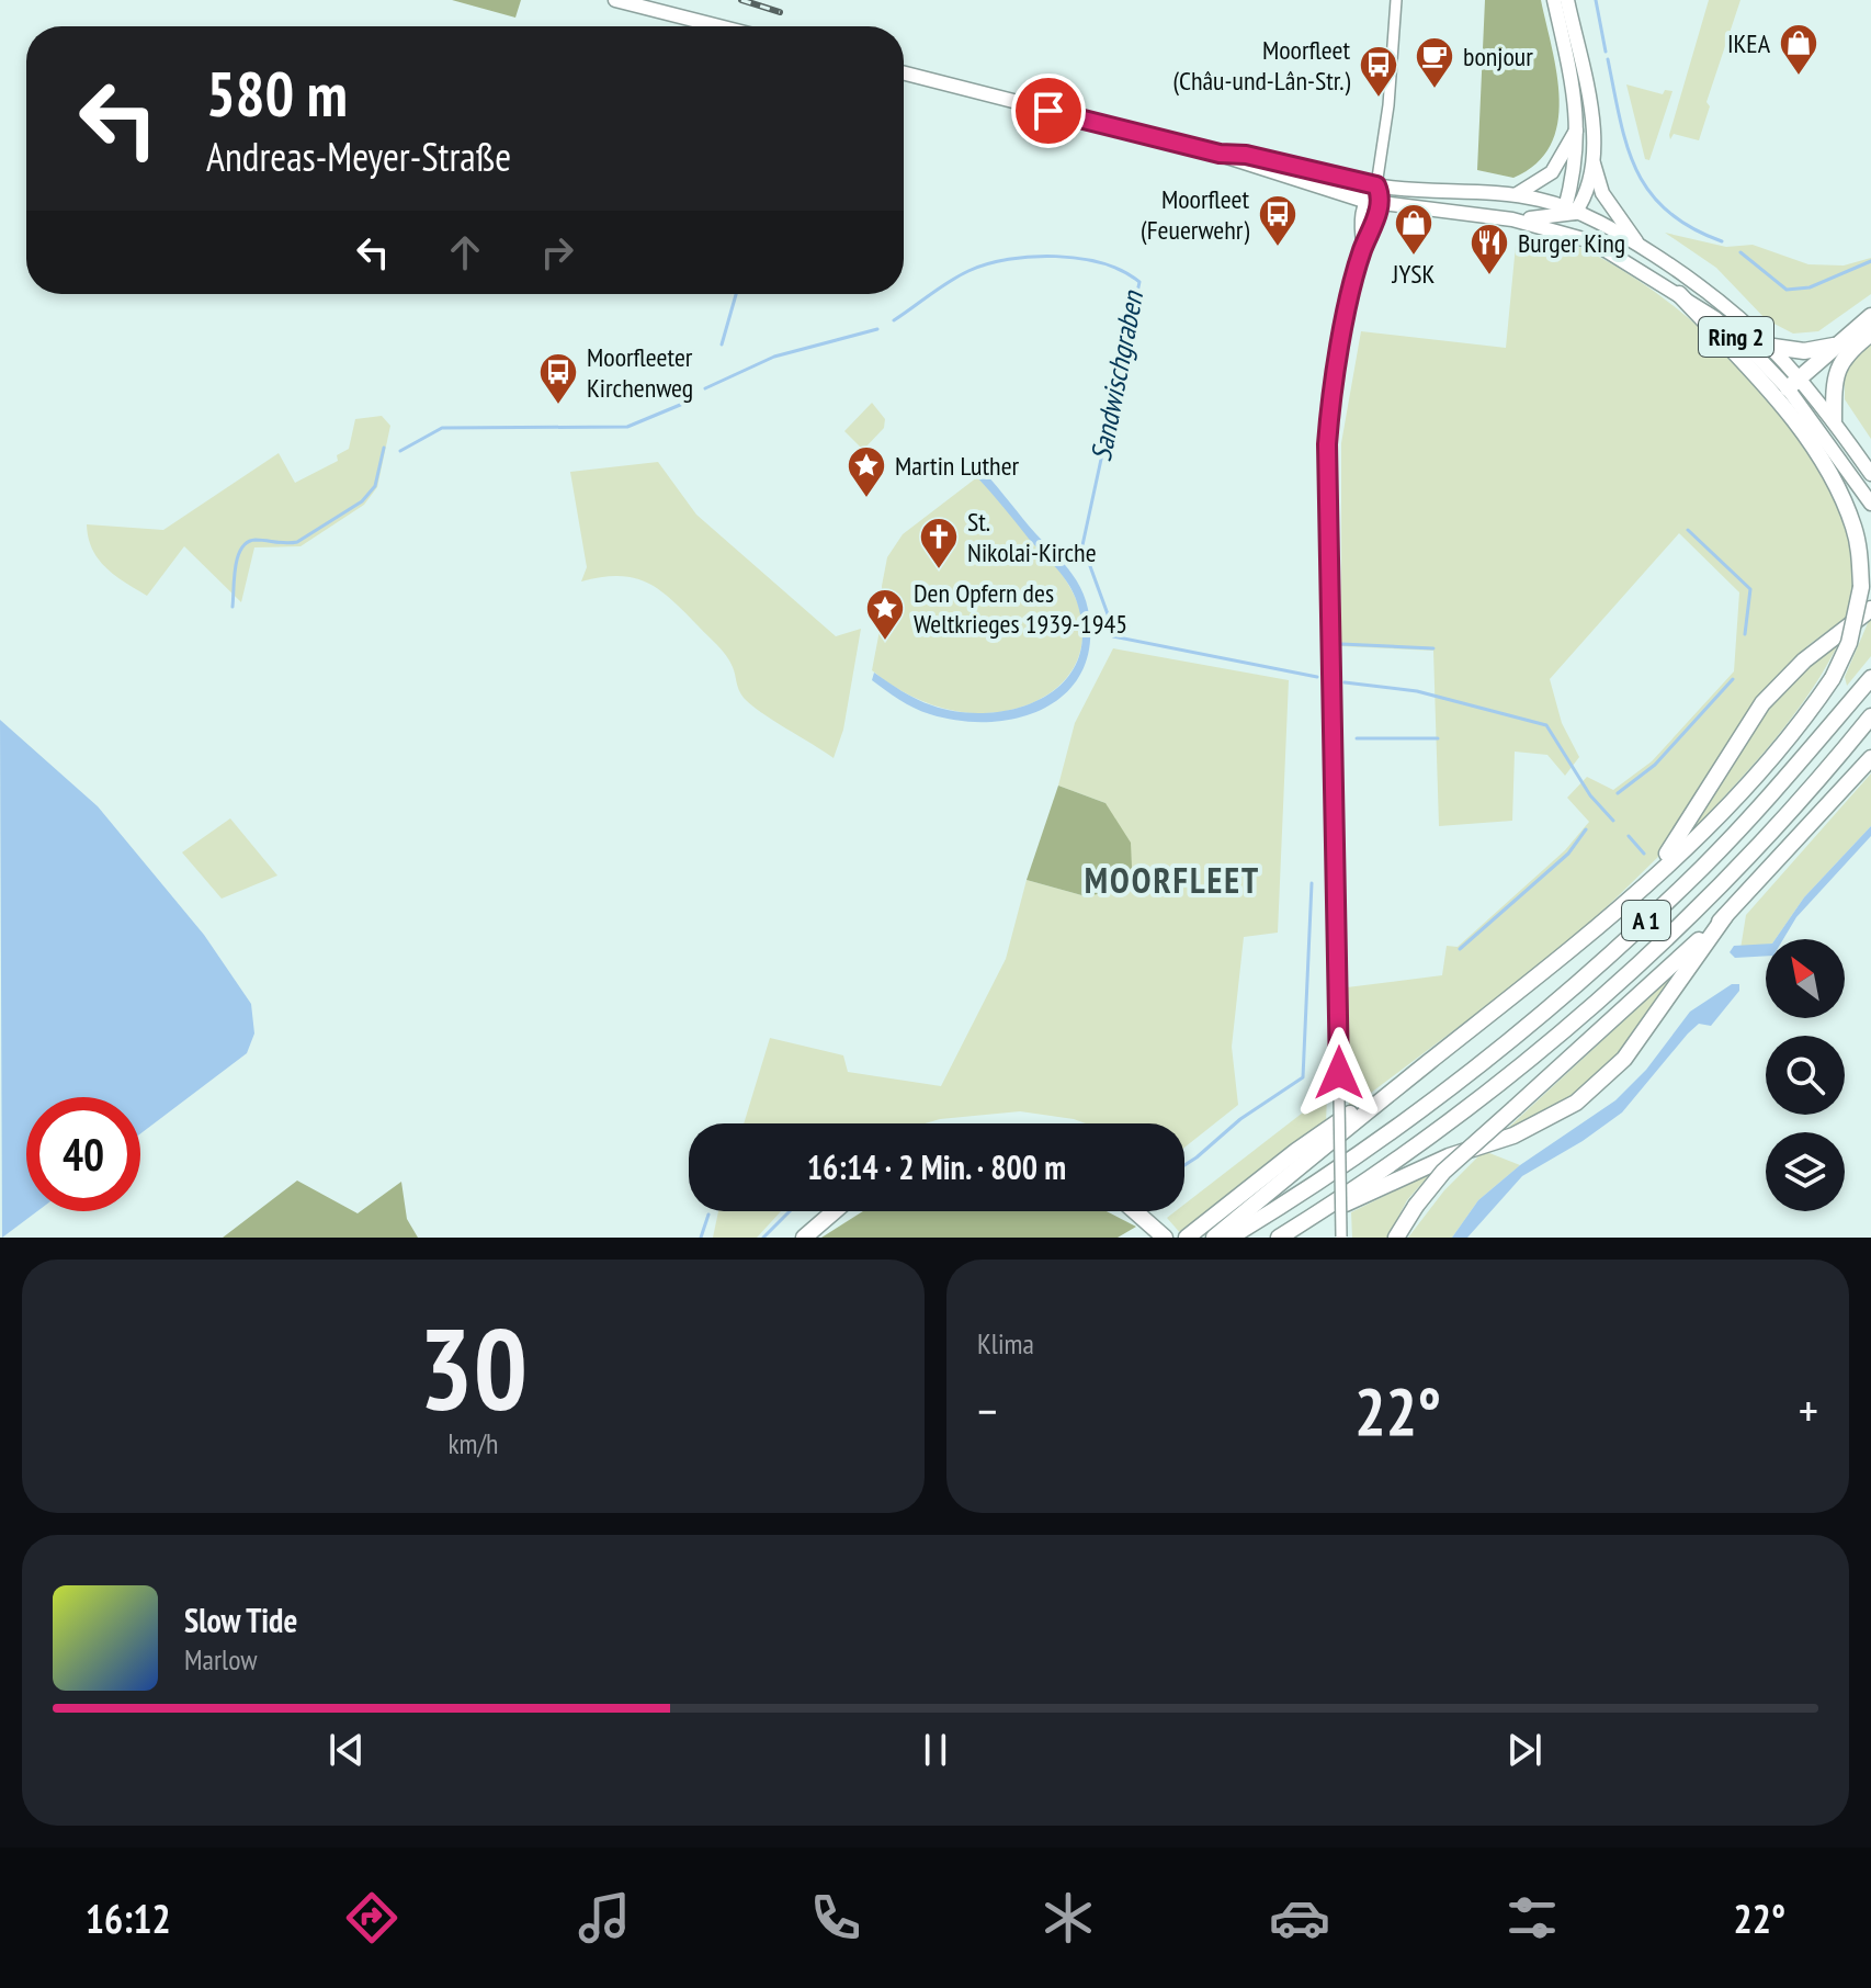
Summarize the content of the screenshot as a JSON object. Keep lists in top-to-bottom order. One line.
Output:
{"streets":{"highway":["A 1"],"main road":["Ring 2"]},"districts":["MOORFLEET"],"water":["Sandwischgraben"],"places":{"shop":["IKEA","JYSK"],"cafe":["bonjour"],"bus stop":["Moorfleet (Châu-und-Lân-Str.)","Moorfleet (Feuerwehr)","Moorfleeter Kirchenweg"],"restaurant":["Burger King"],"place":["Martin Luther","Den Opfern des Weltkrieges 1939-1945"],"church":["St. Nikolai-Kirche"]},"north":"top left","page":{"turn":["580 m","Andreas-Meyer-Straße"],"limit":"40","trip":"16:14 · 2 Min. · 800 m","tile":[["30","km/h"],"Klima"],"heat":["−","22°","+"],"song":["Slow Tide","Marlow"],"tabs":["16:12","22°"]}}
